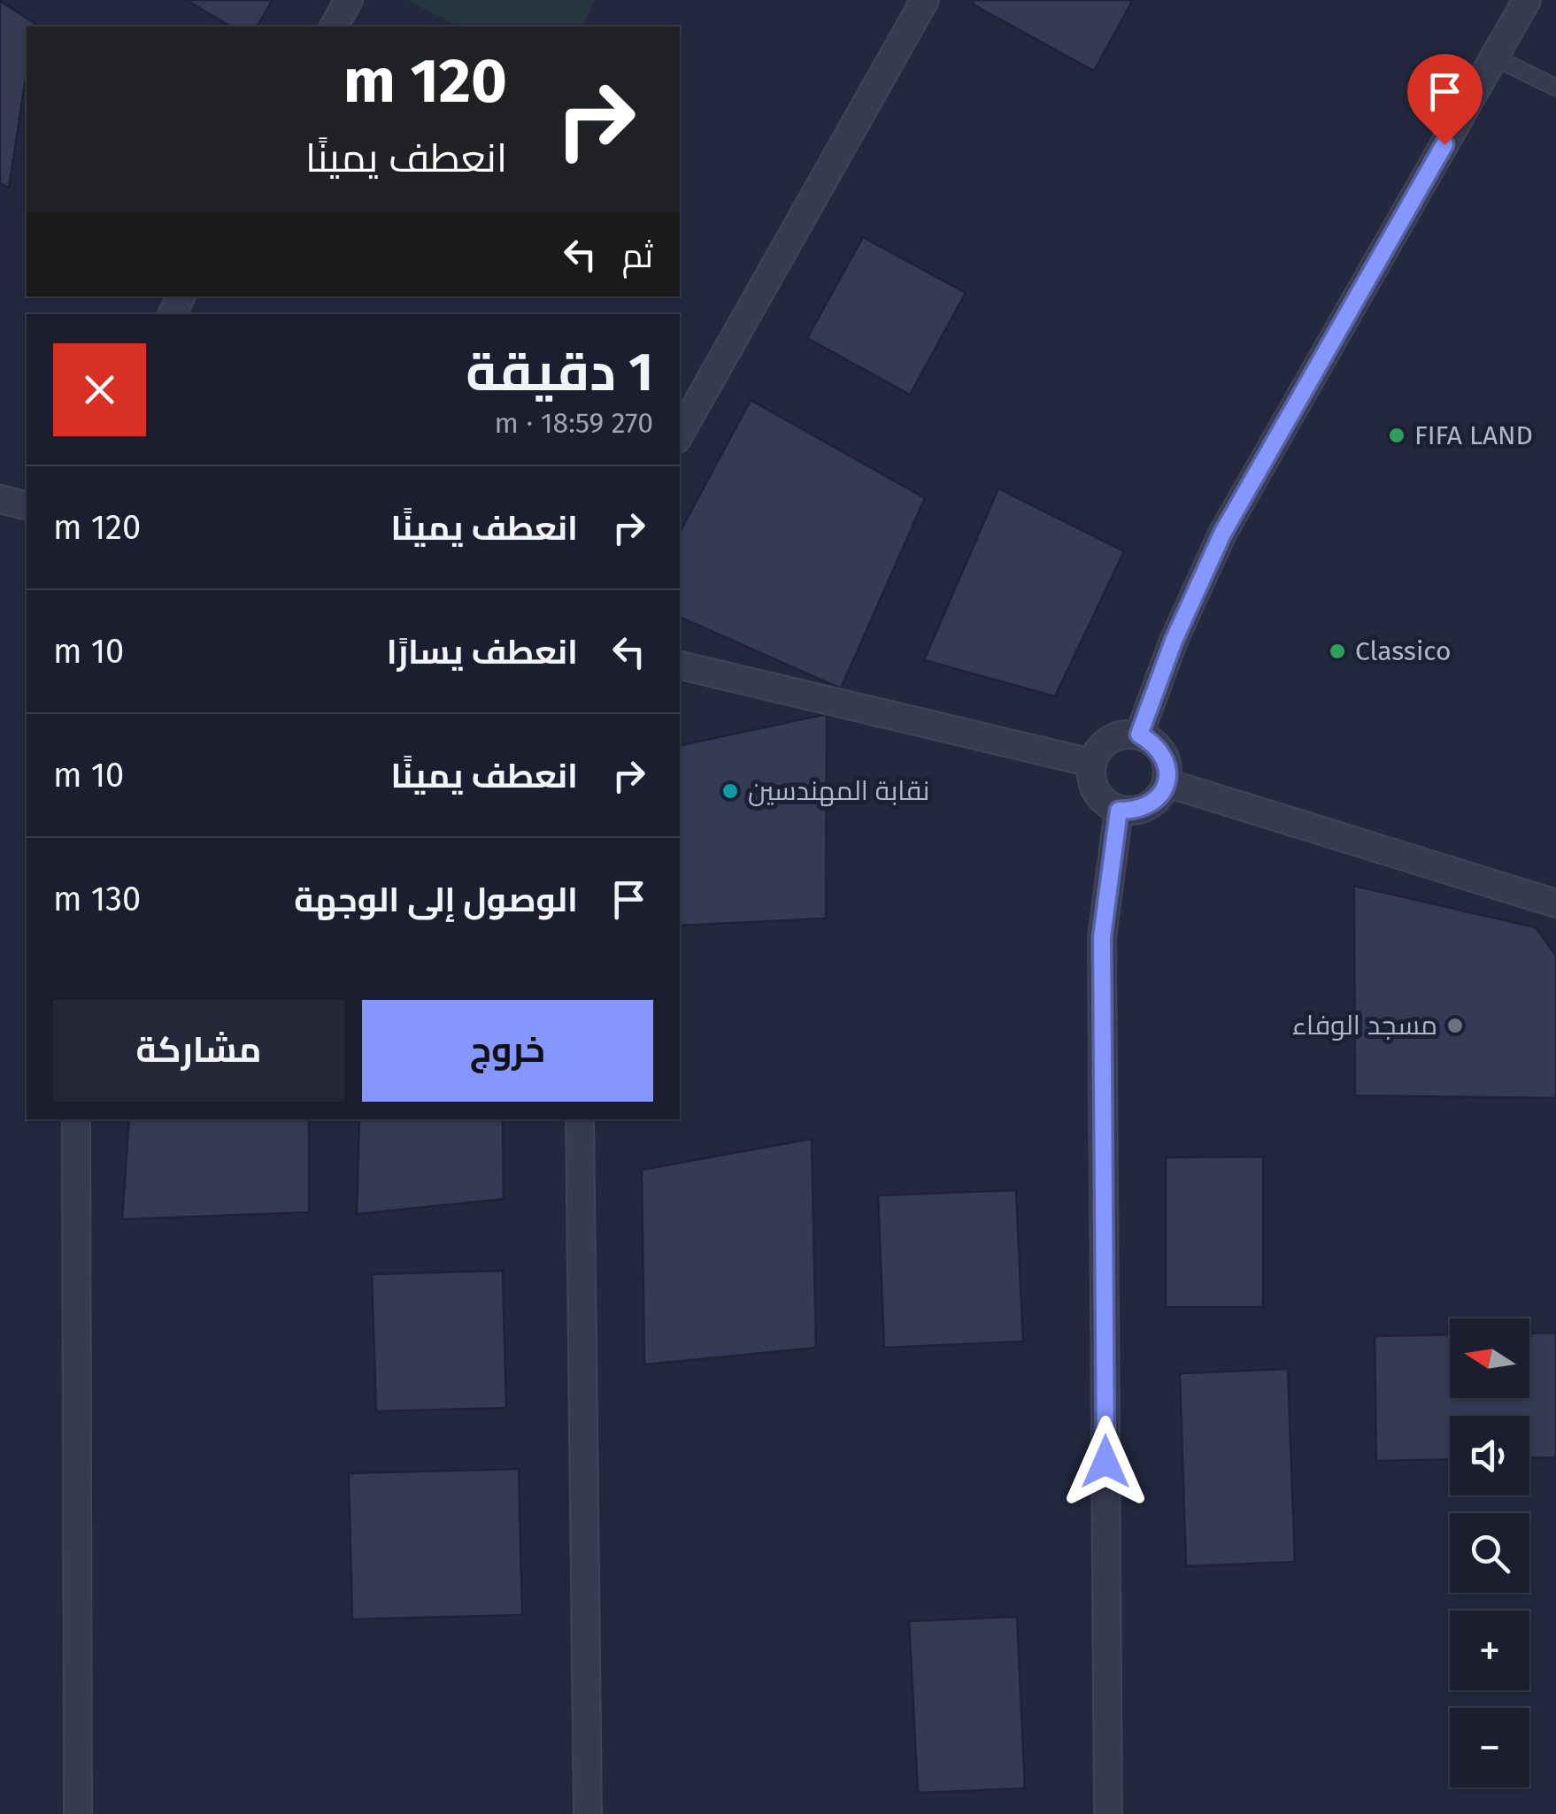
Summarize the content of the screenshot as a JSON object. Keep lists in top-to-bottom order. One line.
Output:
{"places":["FIFA LAND","Classico","نقابة المهندسين","مسجد الوفاء"],"north":"left","page":{"turn":["120 m","انعطف يمينًا"],"then":"ثم","heading":["1 دقيقة","270 m · 18:59"],"list":[{"name":"انعطف يمينًا","value":"120 m"},{"name":"انعطف يسارًا","value":"10 m"},{"name":"انعطف يمينًا","value":"10 m"},{"name":"الوصول إلى الوجهة","value":"130 m"}],"buttons":["خروج","مشاركة"],"map_buttons":["+","−"]}}
